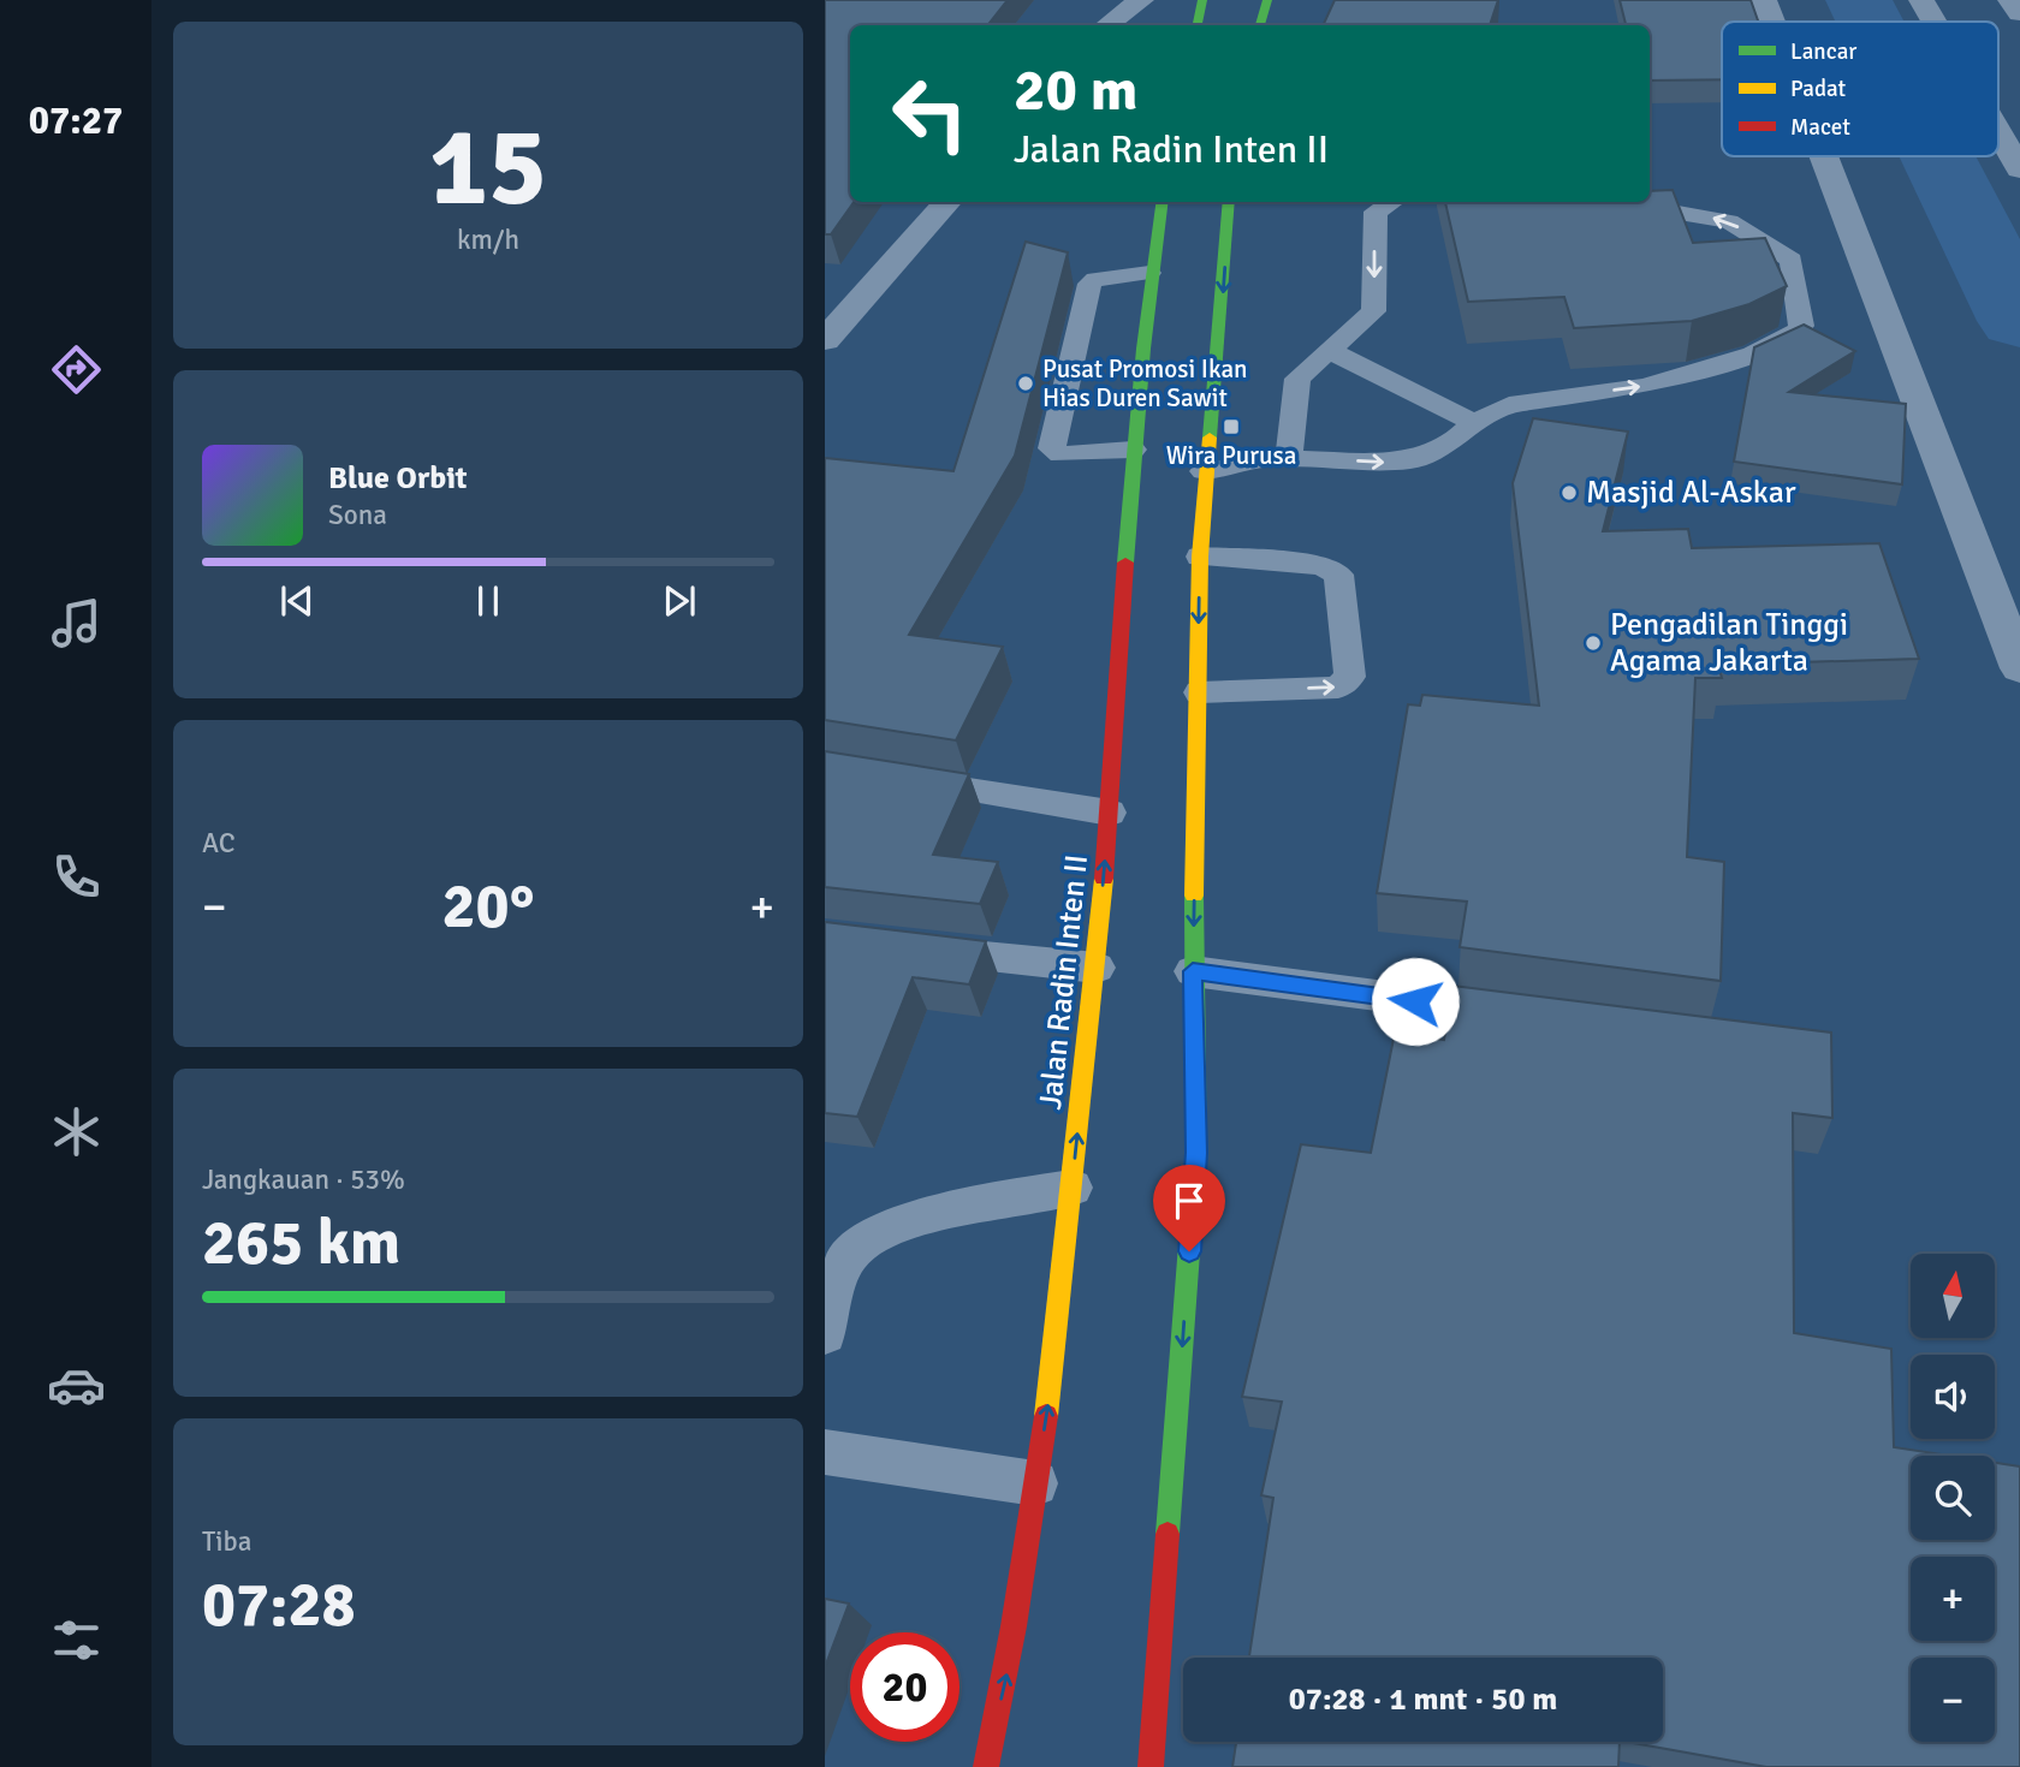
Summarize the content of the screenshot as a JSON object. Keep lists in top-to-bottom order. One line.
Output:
{"streets":{"main road":["Jalan Radin Inten II"]},"places":{"other":["Pusat Promosi Ikan Hias Duren Sawit","Masjid Al-Askar","Pengadilan Tinggi Agama Jakarta"],"transit":["Wira Purusa"]},"legend":["Lancar","Padat","Macet"],"north":"top","page":{"tabs":"07:27","tile":[["15","km/h"],"AC",["Jangkauan · 53%","265 km"],["Tiba","07:28"]],"turn":["20 m","Jalan Radin Inten II"],"song":["Blue Orbit","Sona"],"heat":["−","20°","+"],"map_buttons":["+","−"],"limit":"20","trip":"07:28 · 1 mnt · 50 m"}}
